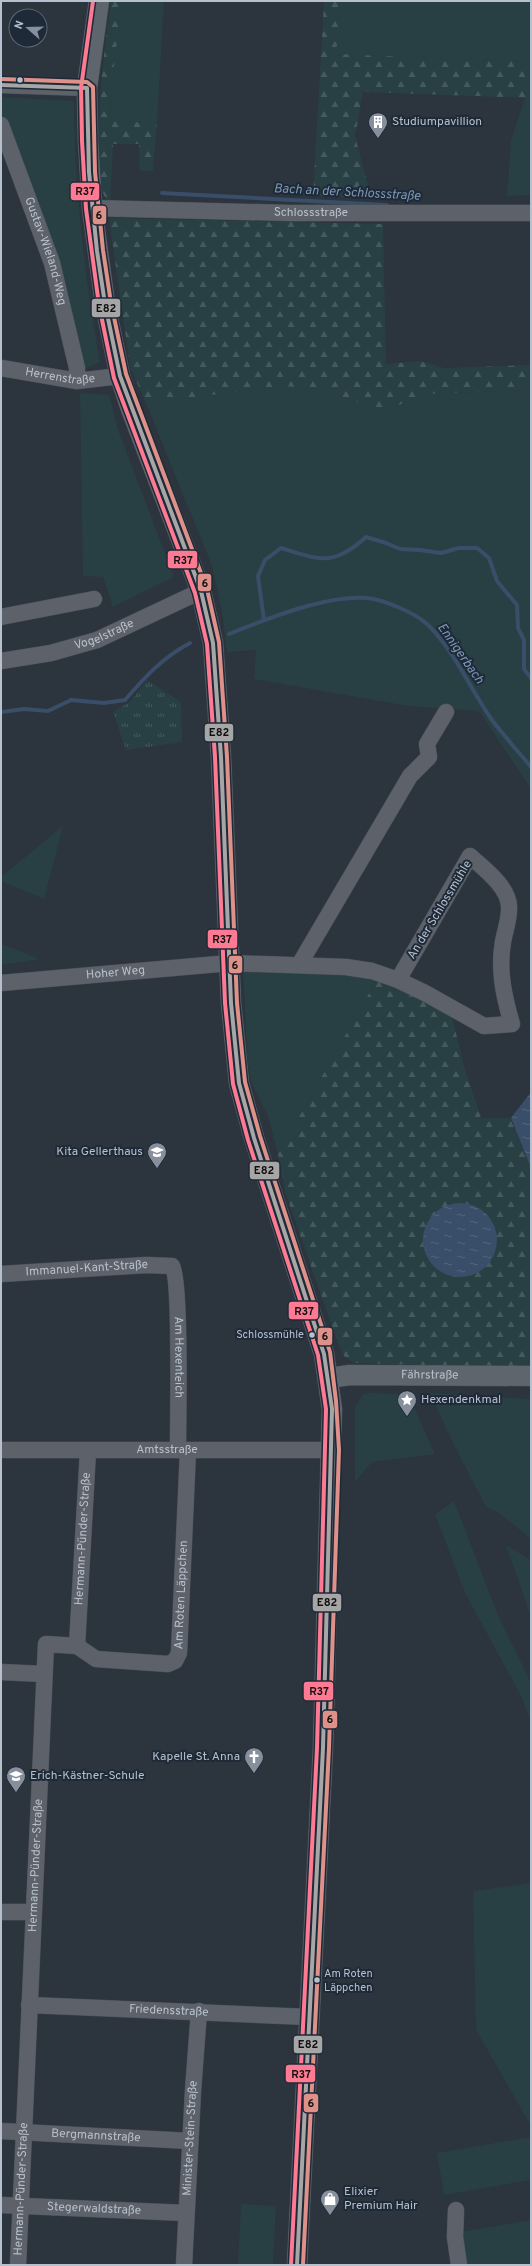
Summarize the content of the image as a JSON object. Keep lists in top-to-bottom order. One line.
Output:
{"streets":{"main road":["Fährstraße"],"street":["Schlossstraße","Gustav-Wieland-Weg","Herrenstraße","Vogelstraße","An der Schlossmühle","Hoher Weg","Immanuel-Kant-Straße","Am Hexenteich","Amtsstraße","Hermann-Pünder-Straße","Am Roten Läppchen","Friedensstraße","Bergmannstraße","Minister-Stein-Straße","Stegerwaldstraße"]},"crossings":[["Gustav-Wieland-Weg","Herrenstraße"],["An der Schlossmühle","Hoher Weg"],["Immanuel-Kant-Straße","Am Hexenteich"],["Am Hexenteich","Amtsstraße"],["Am Hexenteich","Am Roten Läppchen"],["Amtsstraße","Hermann-Pünder-Straße"],["Amtsstraße","Am Roten Läppchen"],["Hermann-Pünder-Straße","Am Roten Läppchen"],["Hermann-Pünder-Straße","Friedensstraße"],["Hermann-Pünder-Straße","Bergmannstraße"],["Hermann-Pünder-Straße","Stegerwaldstraße"],["Friedensstraße","Minister-Stein-Straße"],["Bergmannstraße","Minister-Stein-Straße"],["Minister-Stein-Straße","Stegerwaldstraße"]],"water":["Bach an der Schlossstraße","Ennigerbach"],"places":{"building":["Studiumpavillion"],"school or university":["Kita Gellerthaus","Erich-Kästner-Schule"],"other":["Schlossmühle","Am Roten Läppchen"],"place":["Hexendenkmal"],"church":["Kapelle St. Anna"],"shop":["Elixier Premium Hair"]},"lines":["transit line R37","transit line 6","transit line E82"],"north":"left"}
